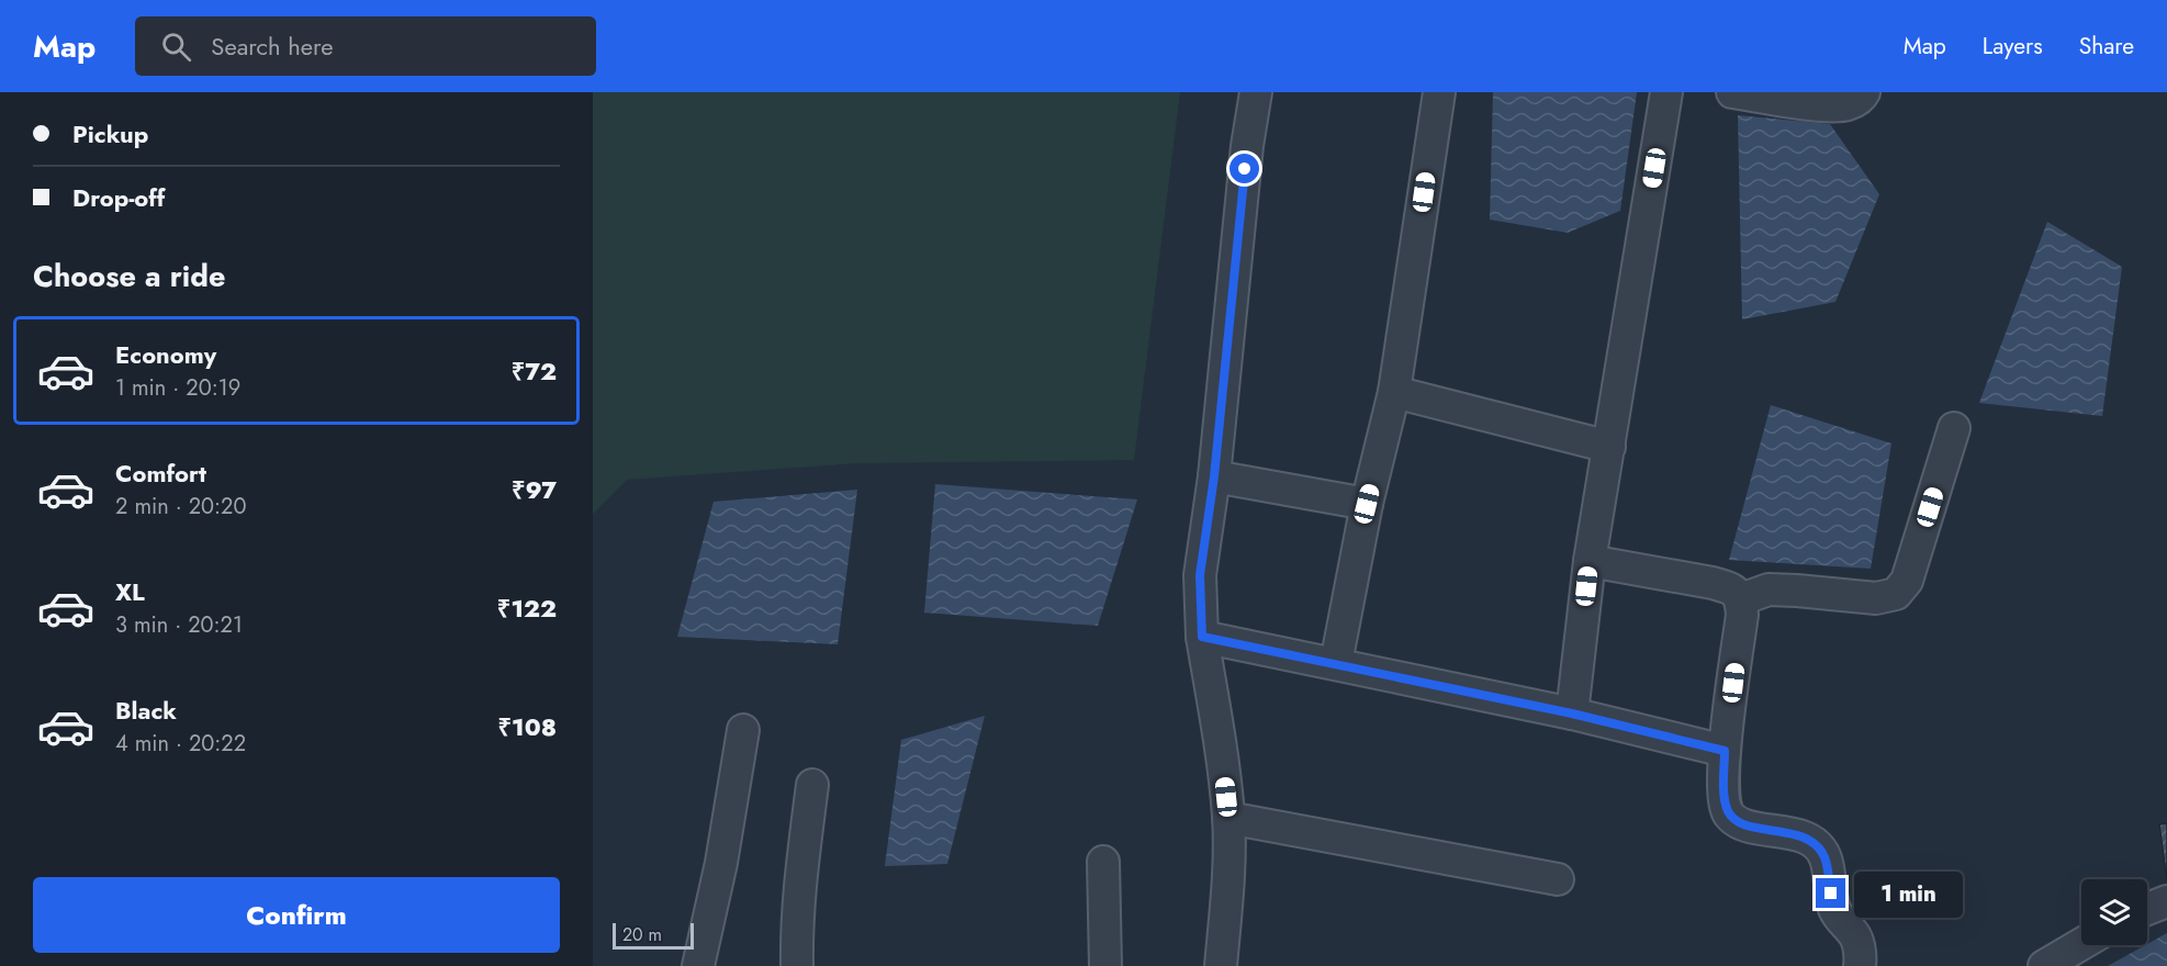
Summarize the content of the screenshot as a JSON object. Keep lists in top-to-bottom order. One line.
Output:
{"scale_bar":"20 m","page":{"header":"Map","search":"Search here","nav":["Map","Layers","Share"],"banner":["Pickup","Drop-off"],"heading":"Choose a ride","list":[{"name":"Economy","note":"1 min · 20:19","value":"₹72"},{"name":"Comfort","note":"2 min · 20:20","value":"₹97"},{"name":"XL","note":"3 min · 20:21","value":"₹122"},{"name":"Black","note":"4 min · 20:22","value":"₹108"}],"buttons":"Confirm","bubble":"1 min","scale":"20 m"}}
